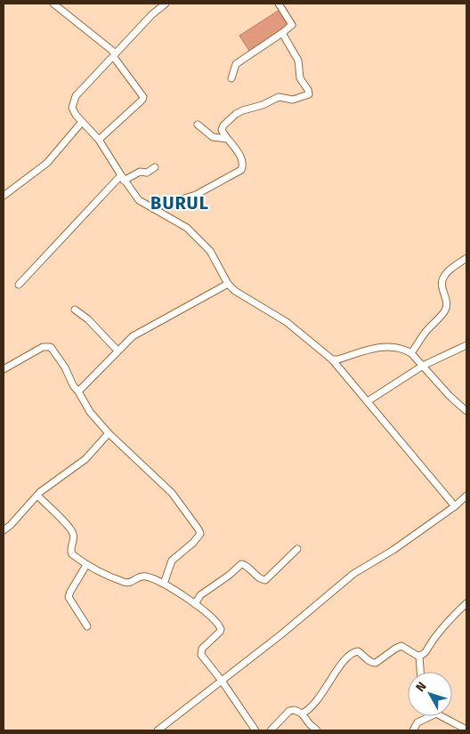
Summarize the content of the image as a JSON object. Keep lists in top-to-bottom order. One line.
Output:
{"districts":["BURUL"],"north":"top left"}
